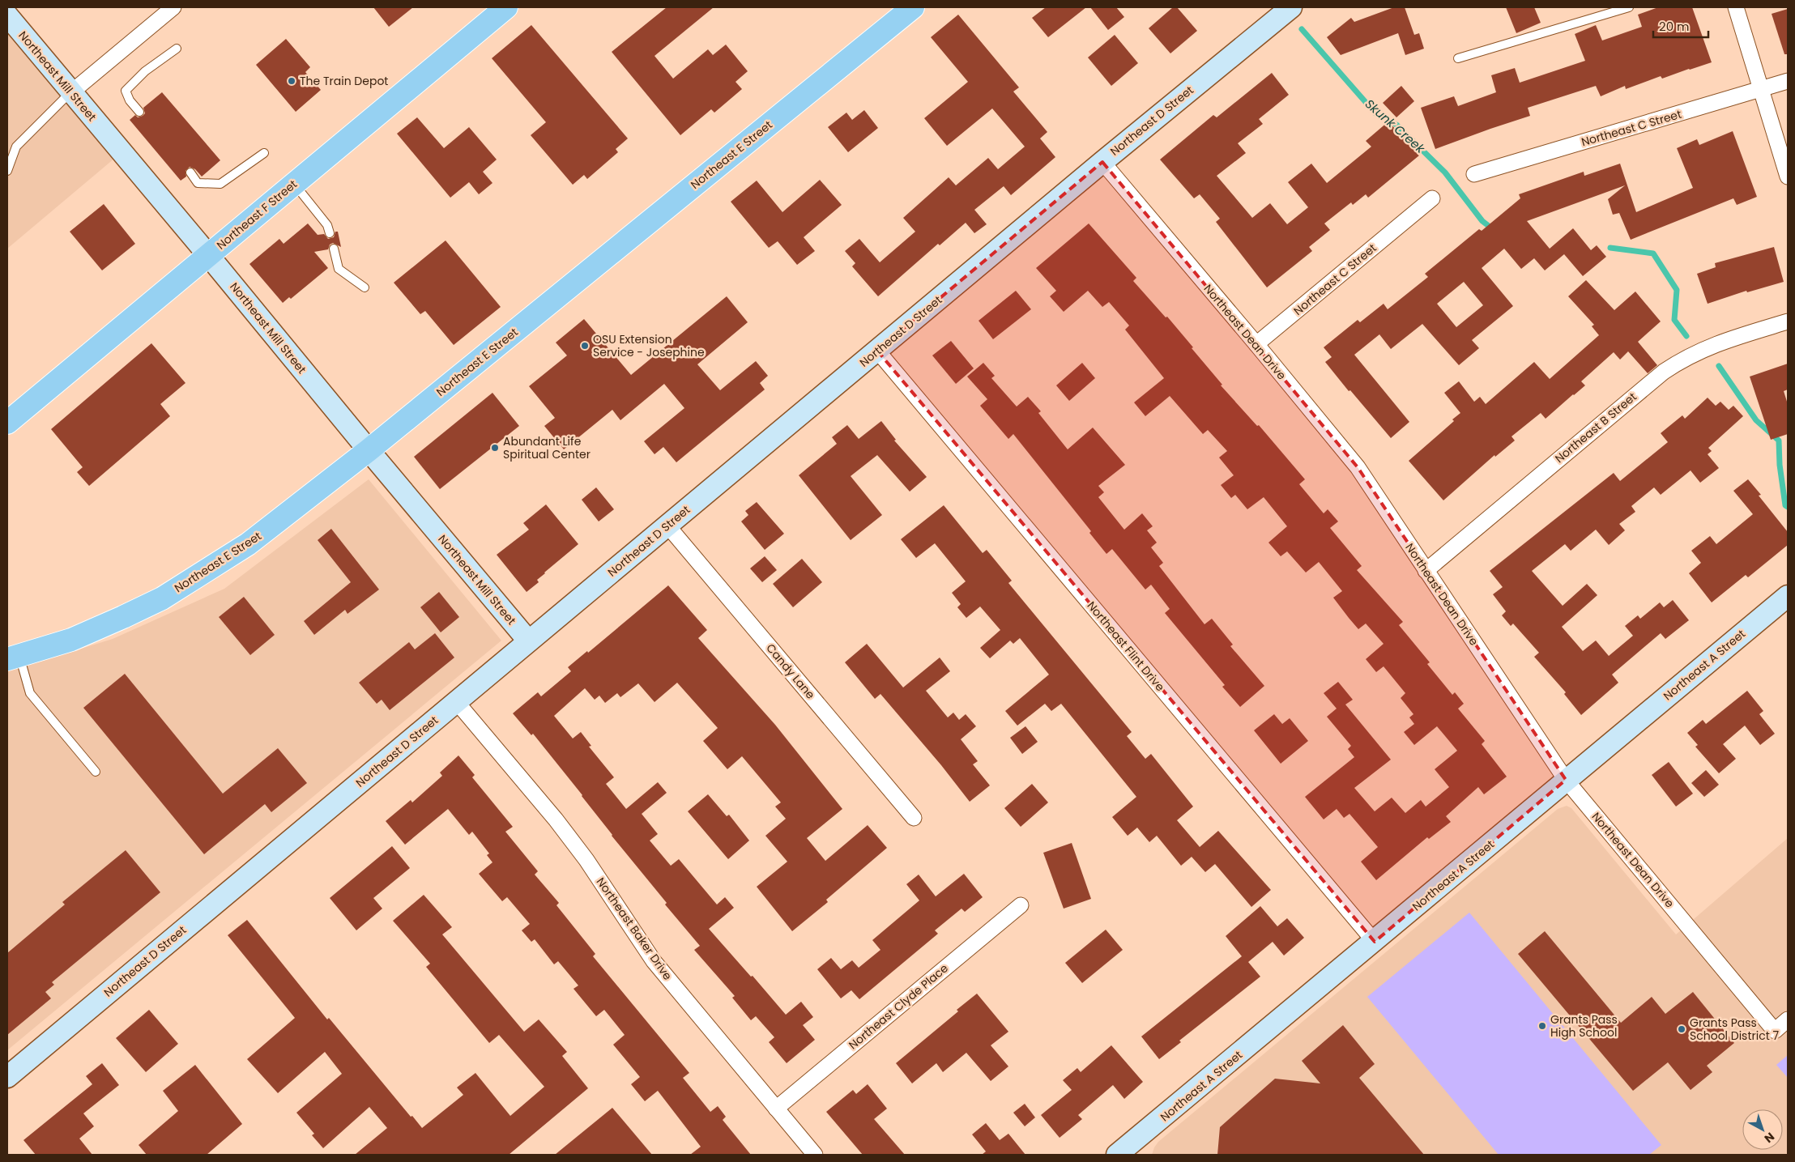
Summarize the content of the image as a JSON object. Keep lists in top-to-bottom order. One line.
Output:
{"streets":{"main road":["Northeast E Street","Northeast F Street"],"street":["Northeast Mill Street","Northeast D Street","Northeast C Street","Northeast Dean Drive","Northeast B Street","Northeast Flint Drive","Northeast A Street","Candy Lane","Northeast Baker Drive","Northeast Clyde Place"]},"crossings":[["Northeast Mill Street","Northeast D Street"],["Northeast Mill Street","Northeast E Street"],["Northeast Mill Street","Northeast F Street"],["Northeast D Street","Northeast Dean Drive"],["Northeast D Street","Northeast Flint Drive"],["Northeast D Street","Candy Lane"],["Northeast D Street","Northeast Baker Drive"],["Northeast C Street","Northeast Dean Drive"],["Northeast Dean Drive","Northeast B Street"],["Northeast Dean Drive","Northeast A Street"],["Northeast Flint Drive","Northeast A Street"],["Northeast Baker Drive","Northeast Clyde Place"]],"water":["Skunk Creek"],"places":["The Train Depot","OSU Extension Service - Josephine","Abundant Life Spiritual Center","Grants Pass High School","Grants Pass School District 7"],"scale_bar":"20 m","north":"bottom right"}
